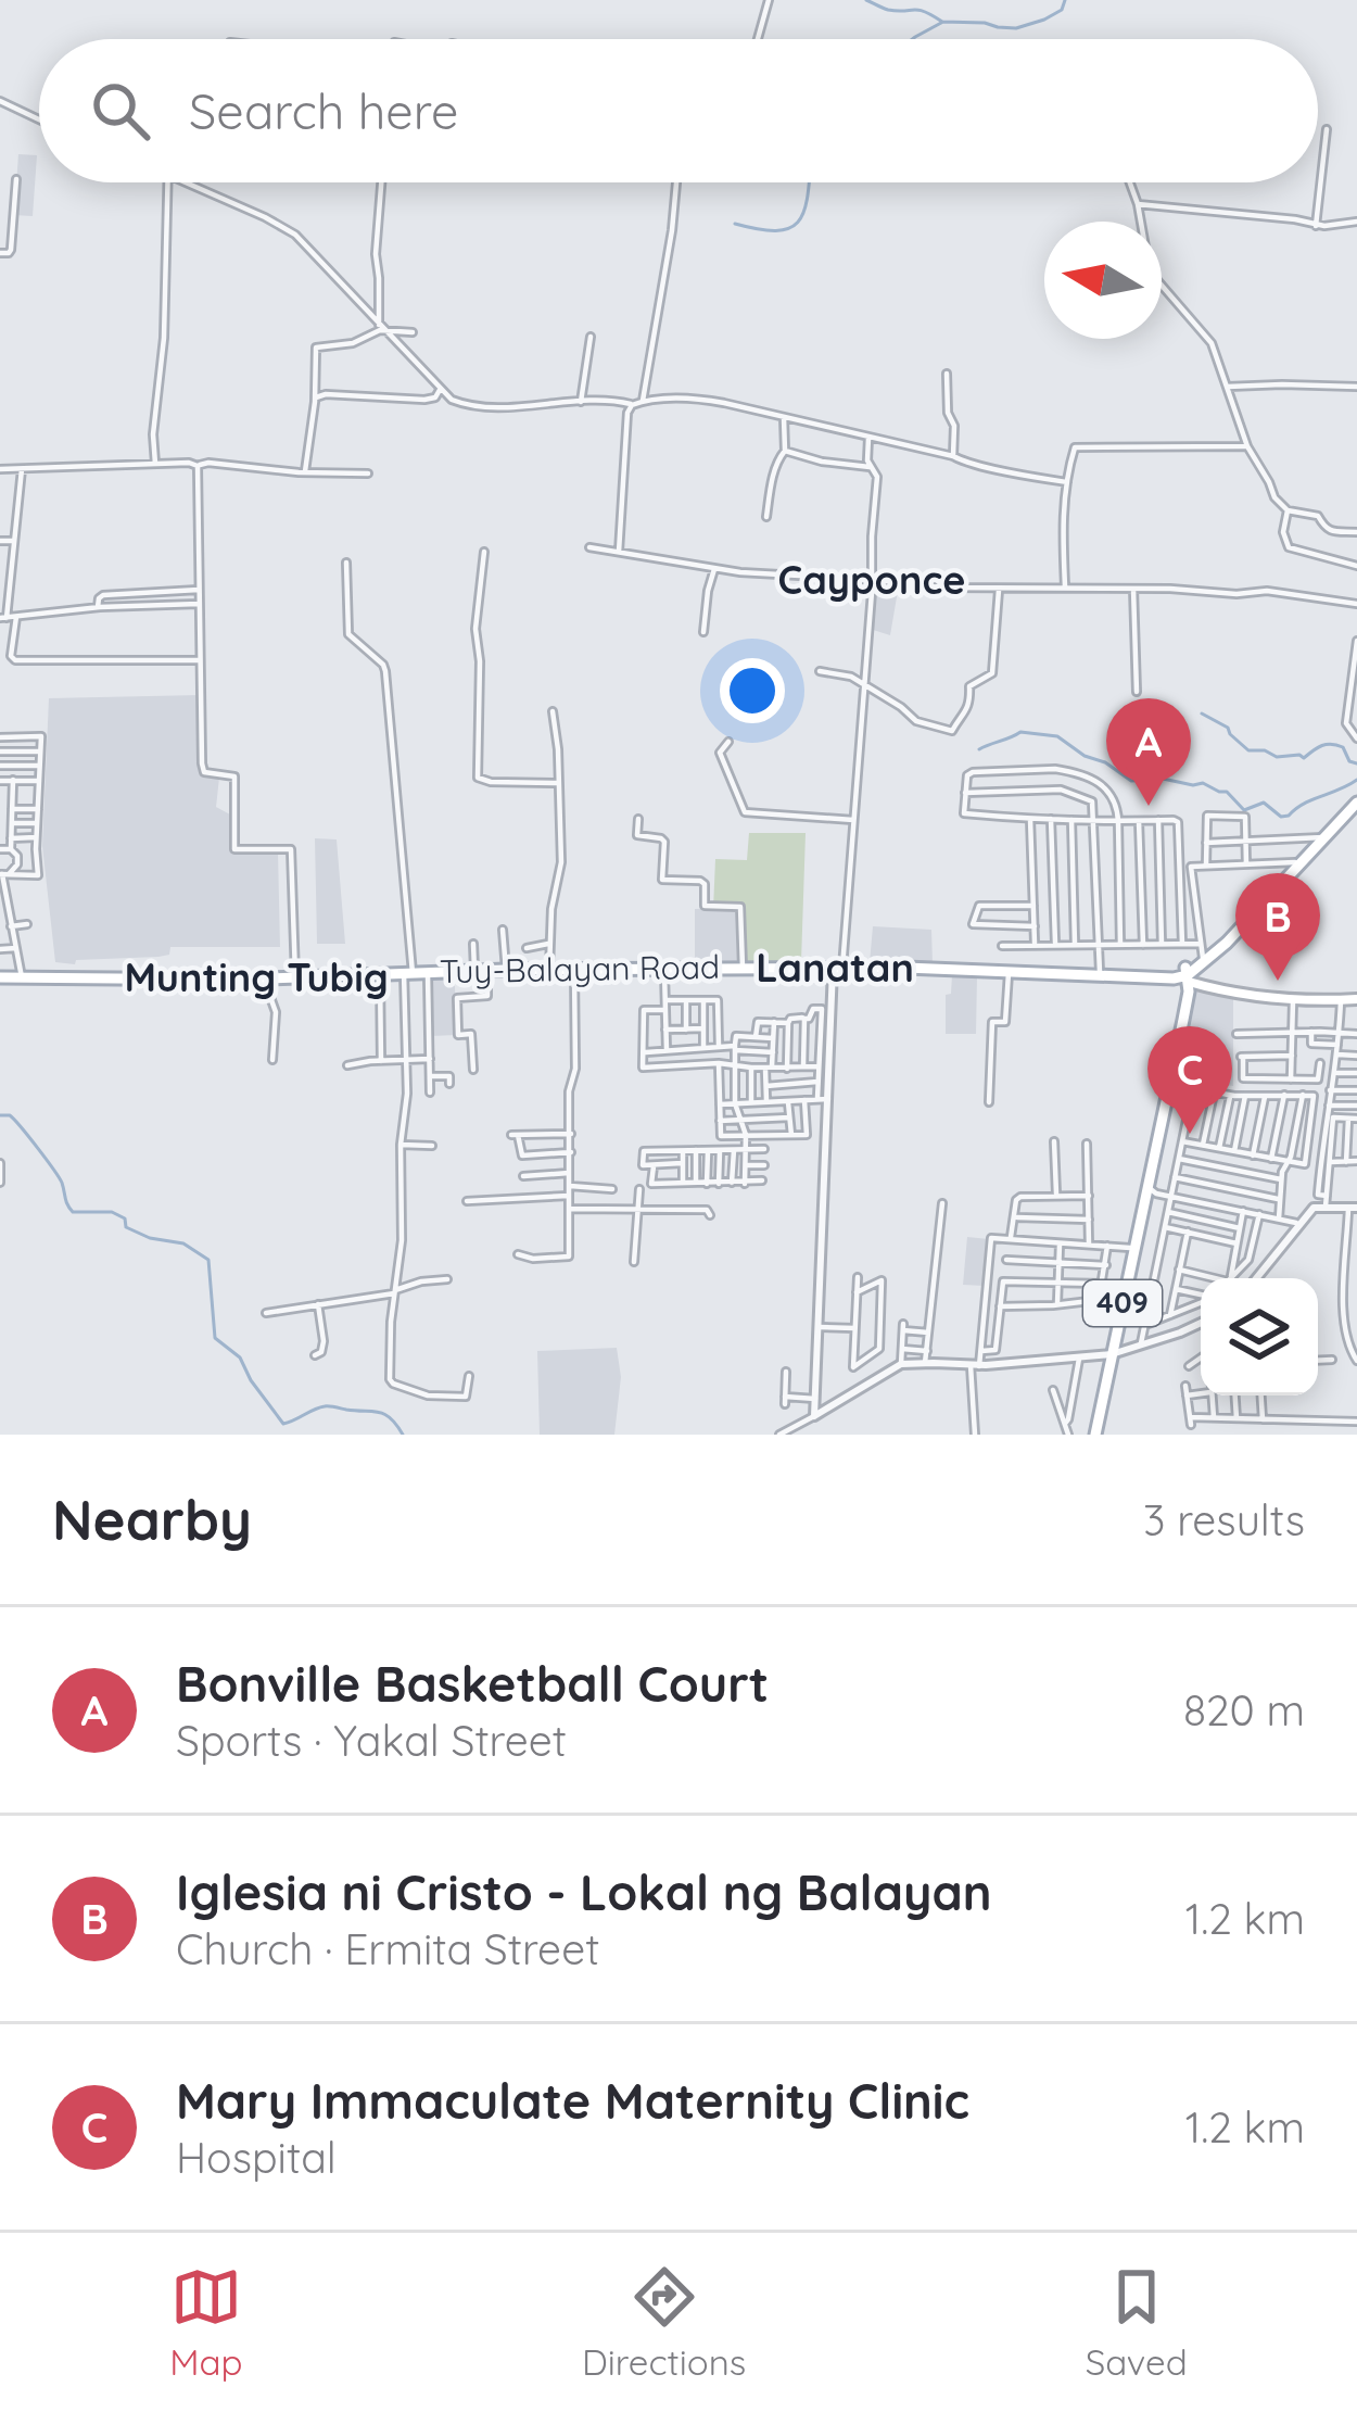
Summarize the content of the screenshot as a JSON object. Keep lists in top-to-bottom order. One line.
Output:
{"streets":{"main road":["Tuy-Balayan Road","409"]},"crossings":[["Tuy-Balayan Road","409"]],"districts":["Cayponce","Lanatan","Munting Tubig"],"north":"left","page":{"search":"Search here","pins":["A","B","C"],"heading":["Nearby","3 results"],"list":[{"mark":"A","name":"Bonville Basketball Court","note":"Sports · Yakal Street","value":"820 m"},{"mark":"B","name":"Iglesia ni Cristo - Lokal ng Balayan","note":"Church · Ermita Street","value":"1.2 km"},{"mark":"C","name":"Mary Immaculate Maternity Clinic","note":"Hospital","value":"1.2 km"}],"nav":["Map","Directions","Saved"]}}
